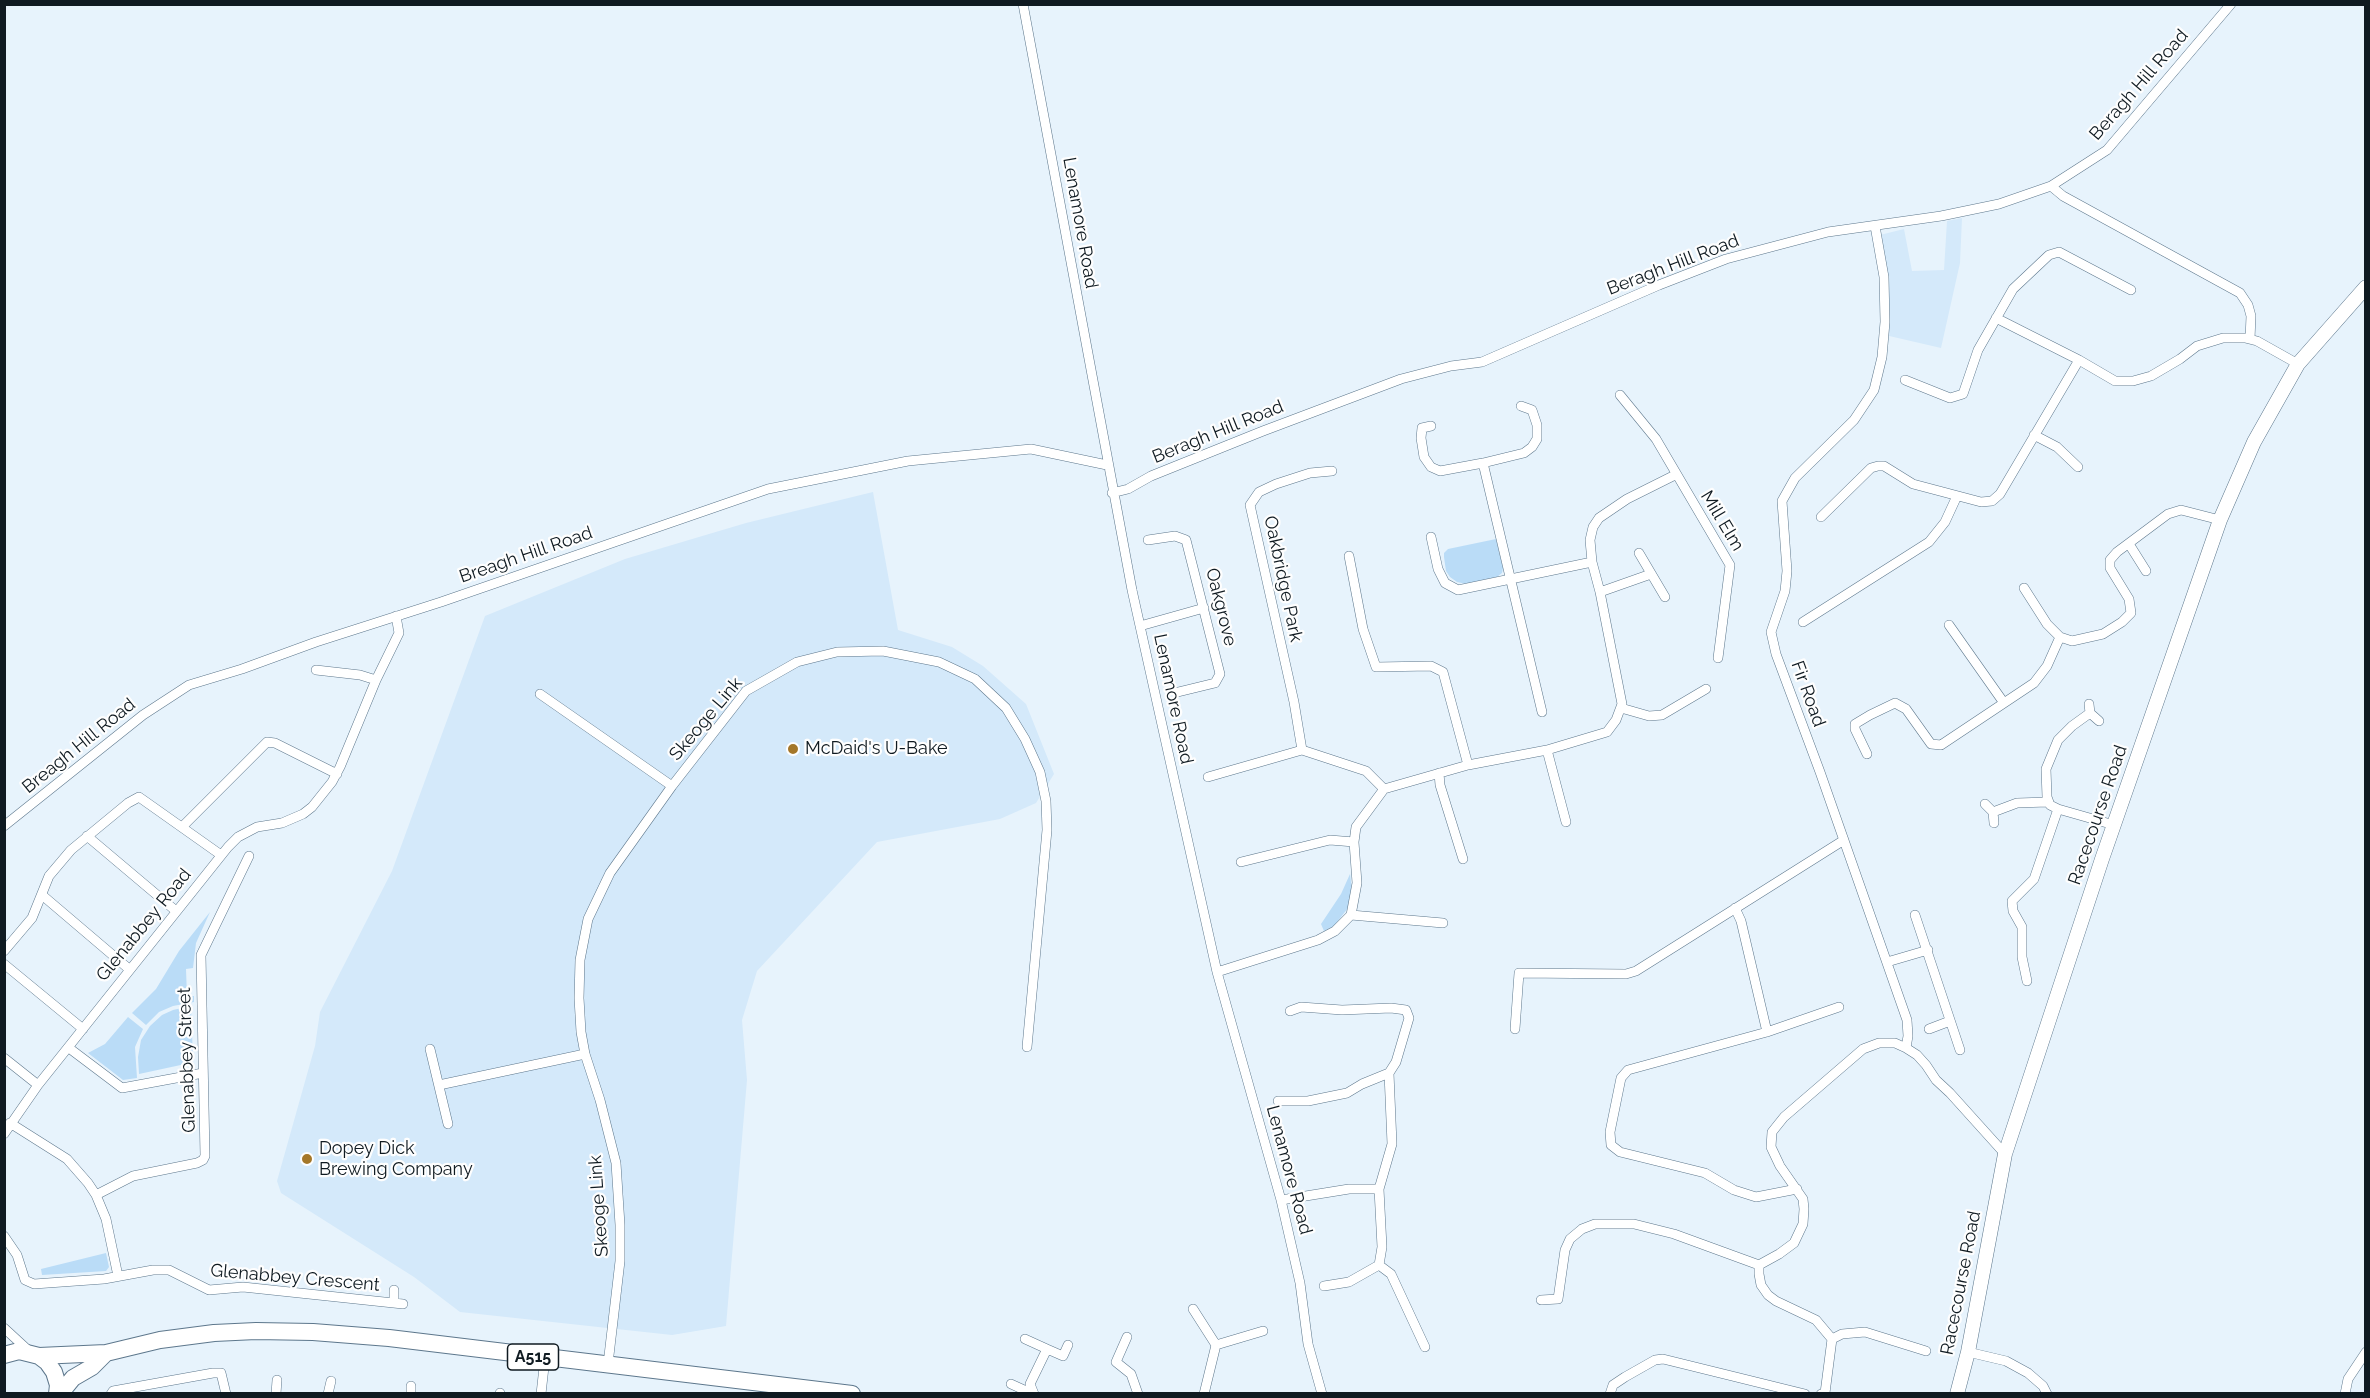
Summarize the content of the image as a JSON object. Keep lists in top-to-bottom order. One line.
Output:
{"streets":{"highway":["A515"],"street":["Beragh Hill Road","Lenamore Road","Mill Elm","Breagh Hill Road","Oakbridge Park","Oakgrove","Fir Road","Skeoge Link","Racecourse Road","Glenabbey Road","Glenabbey Street","Glenabbey Crescent"]},"crossings":[["Beragh Hill Road","Lenamore Road"],["Beragh Hill Road","Fir Road"],["Lenamore Road","Breagh Hill Road"],["Breagh Hill Road","Glenabbey Road"],["Skeoge Link","A515"]],"places":["McDaid's U-Bake","Dopey Dick Brewing Company"]}
